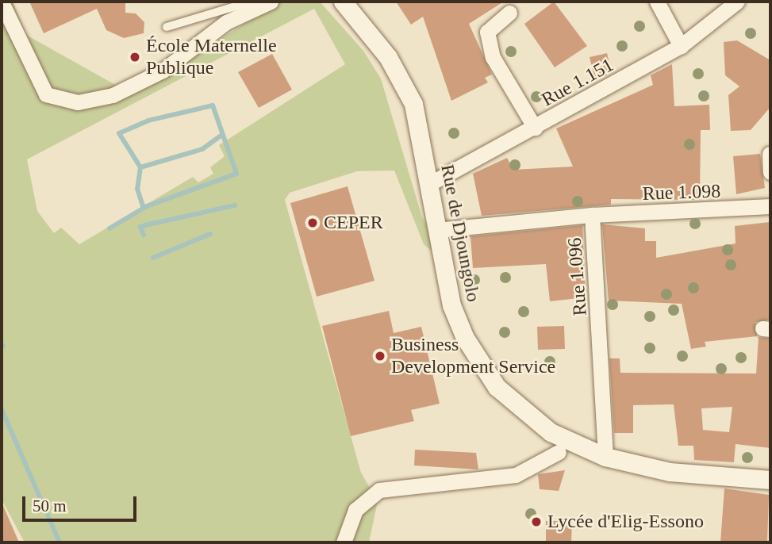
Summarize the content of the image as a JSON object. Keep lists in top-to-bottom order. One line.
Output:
{"streets":{"street":["Rue 1.151","Rue 1.098","Rue de Djoungolo","Rue 1.096"]},"crossings":[["Rue 1.151","Rue de Djoungolo"],["Rue 1.098","Rue 1.096"],["Rue de Djoungolo","Rue 1.096"]],"places":["École Maternelle Publique","CEPER","Business Development Service","Lycée d'Elig-Essono"],"scale_bar":"50 m"}
